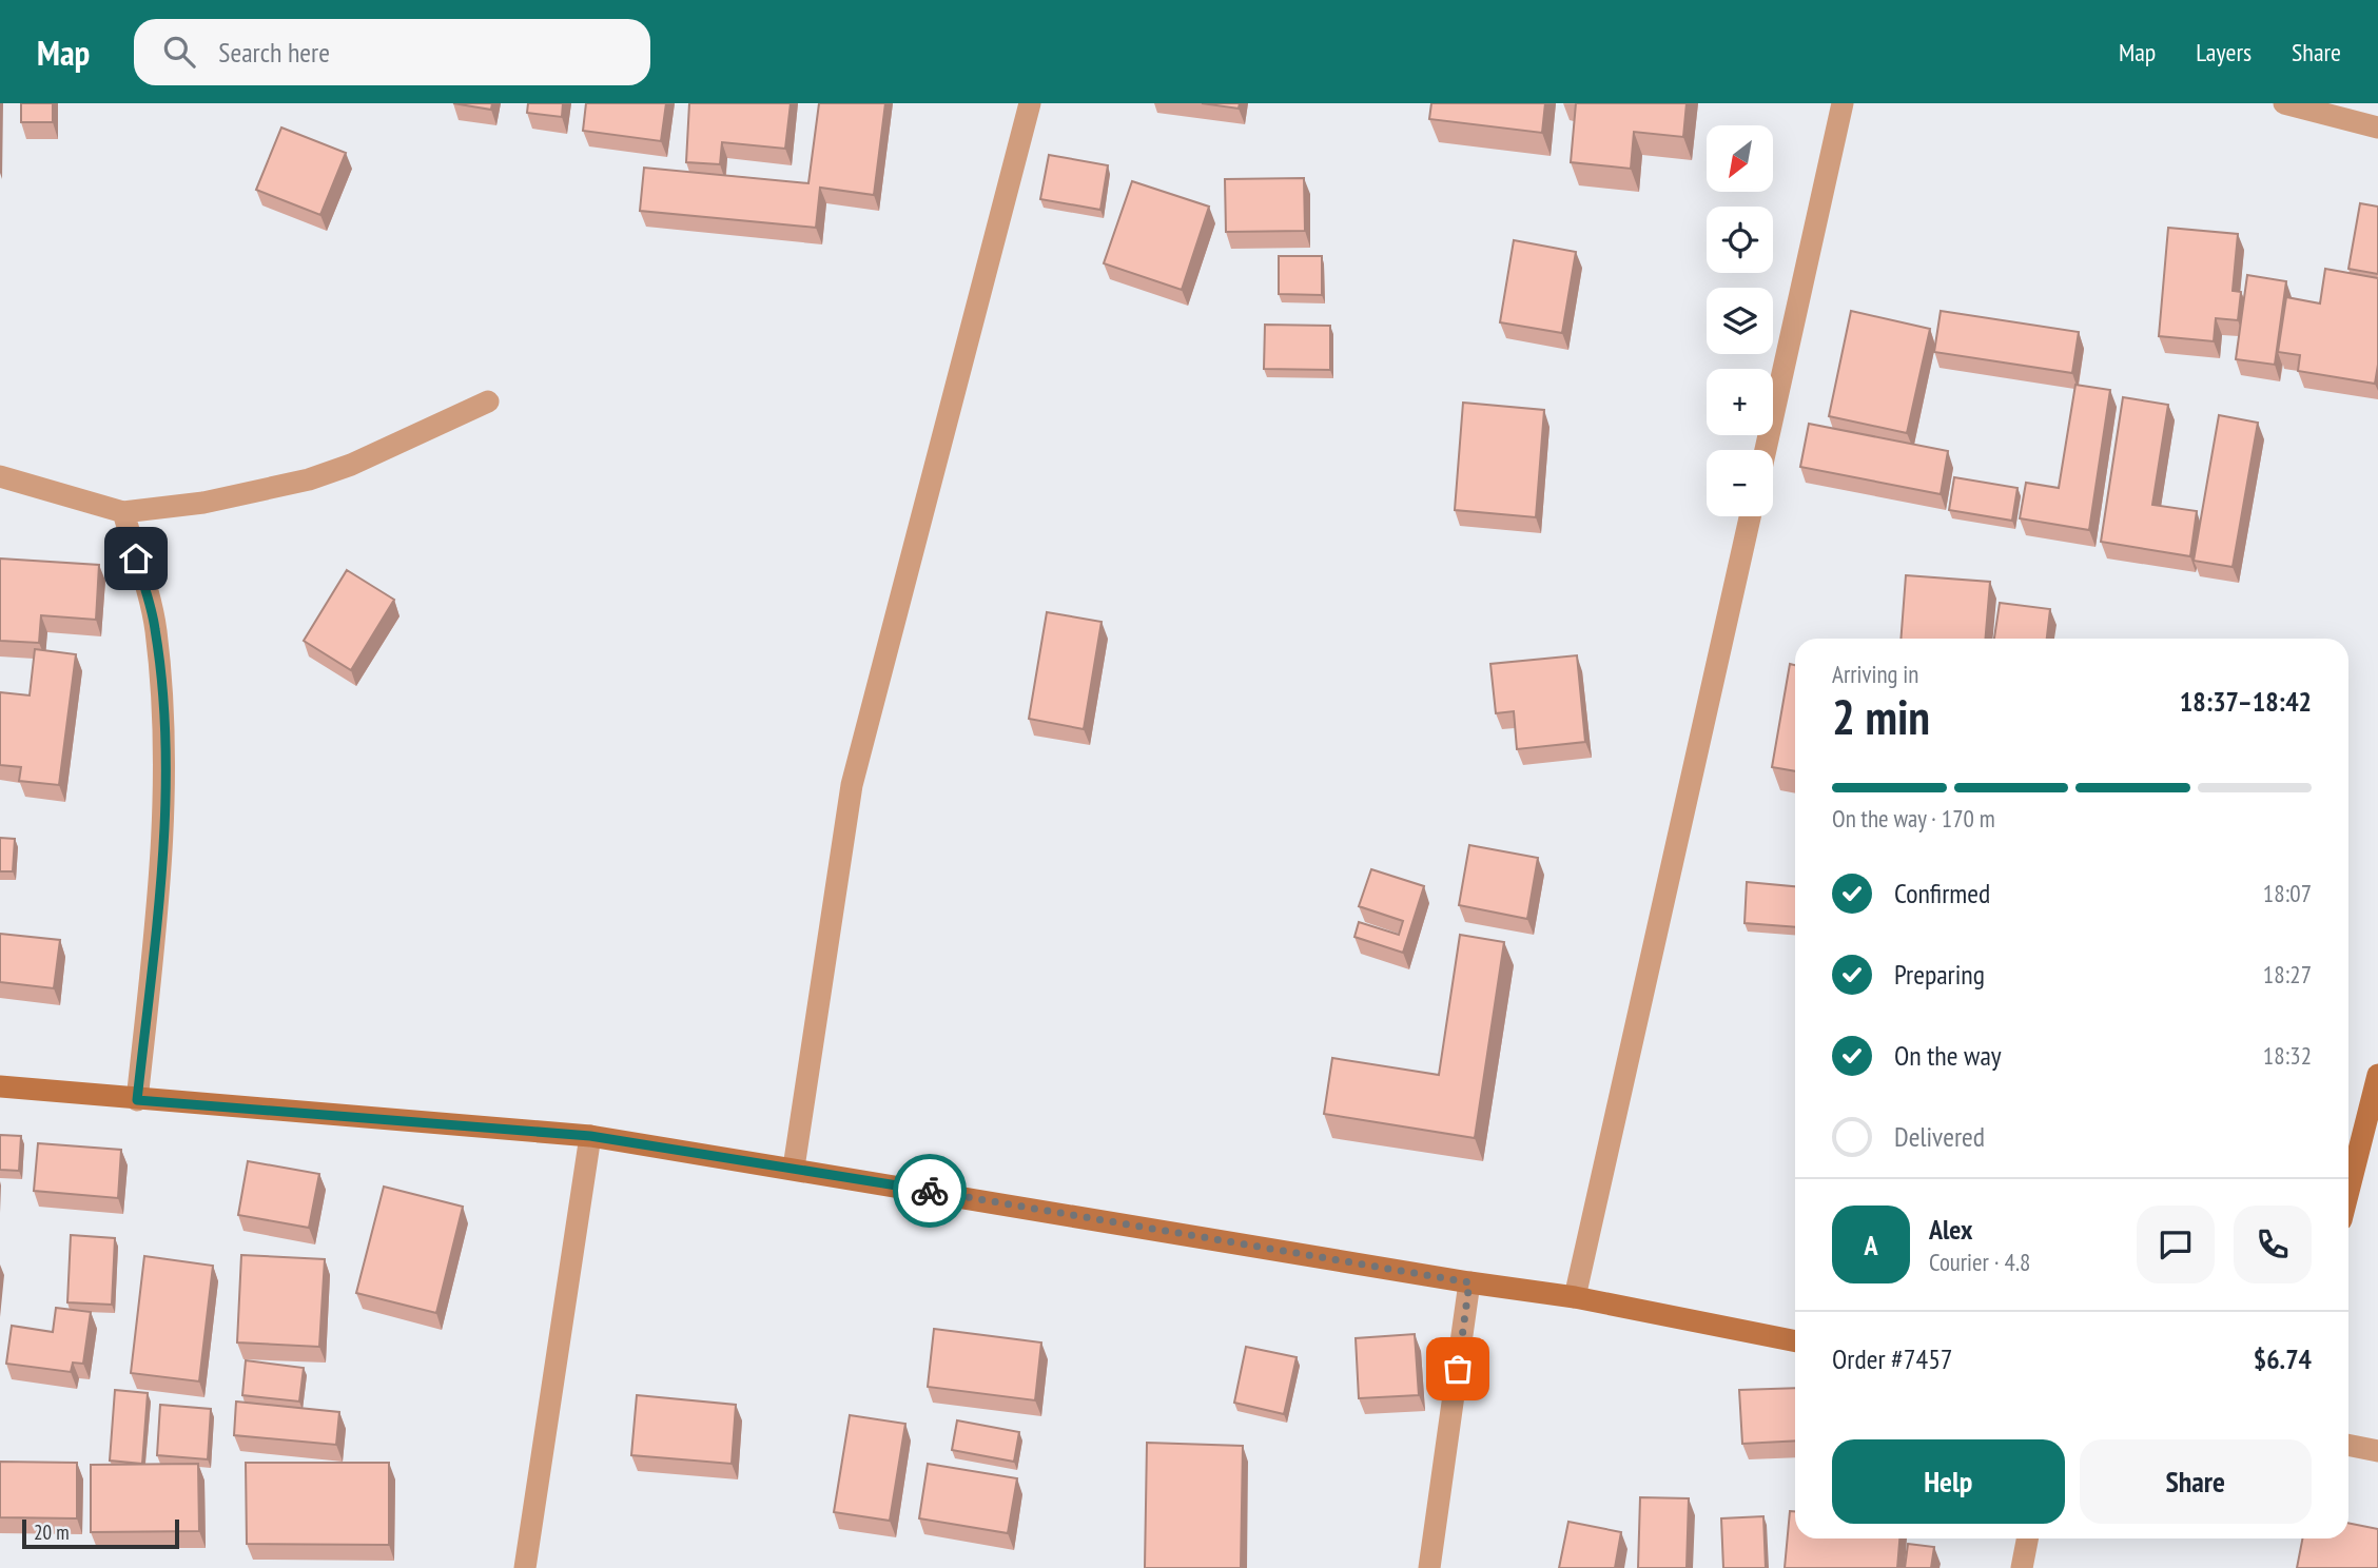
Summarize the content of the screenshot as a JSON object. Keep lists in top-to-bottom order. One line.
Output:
{"scale_bar":"20 m","north":"bottom left","page":{"header":"Map","search":"Search here","nav":["Map","Layers","Share"],"map_buttons":["+","−"],"heading":["2 min","Arriving in","18:37–18:42"],"panel":["Alex","Courier · 4.8","Order #7457","$6.74"],"bar":"On the way · 170 m","list":[["Confirmed","18:07"],["Preparing","18:27"],["On the way","18:32"],"Delivered"],"round":"A","buttons":["Help","Share"],"scale":"20 m"}}
